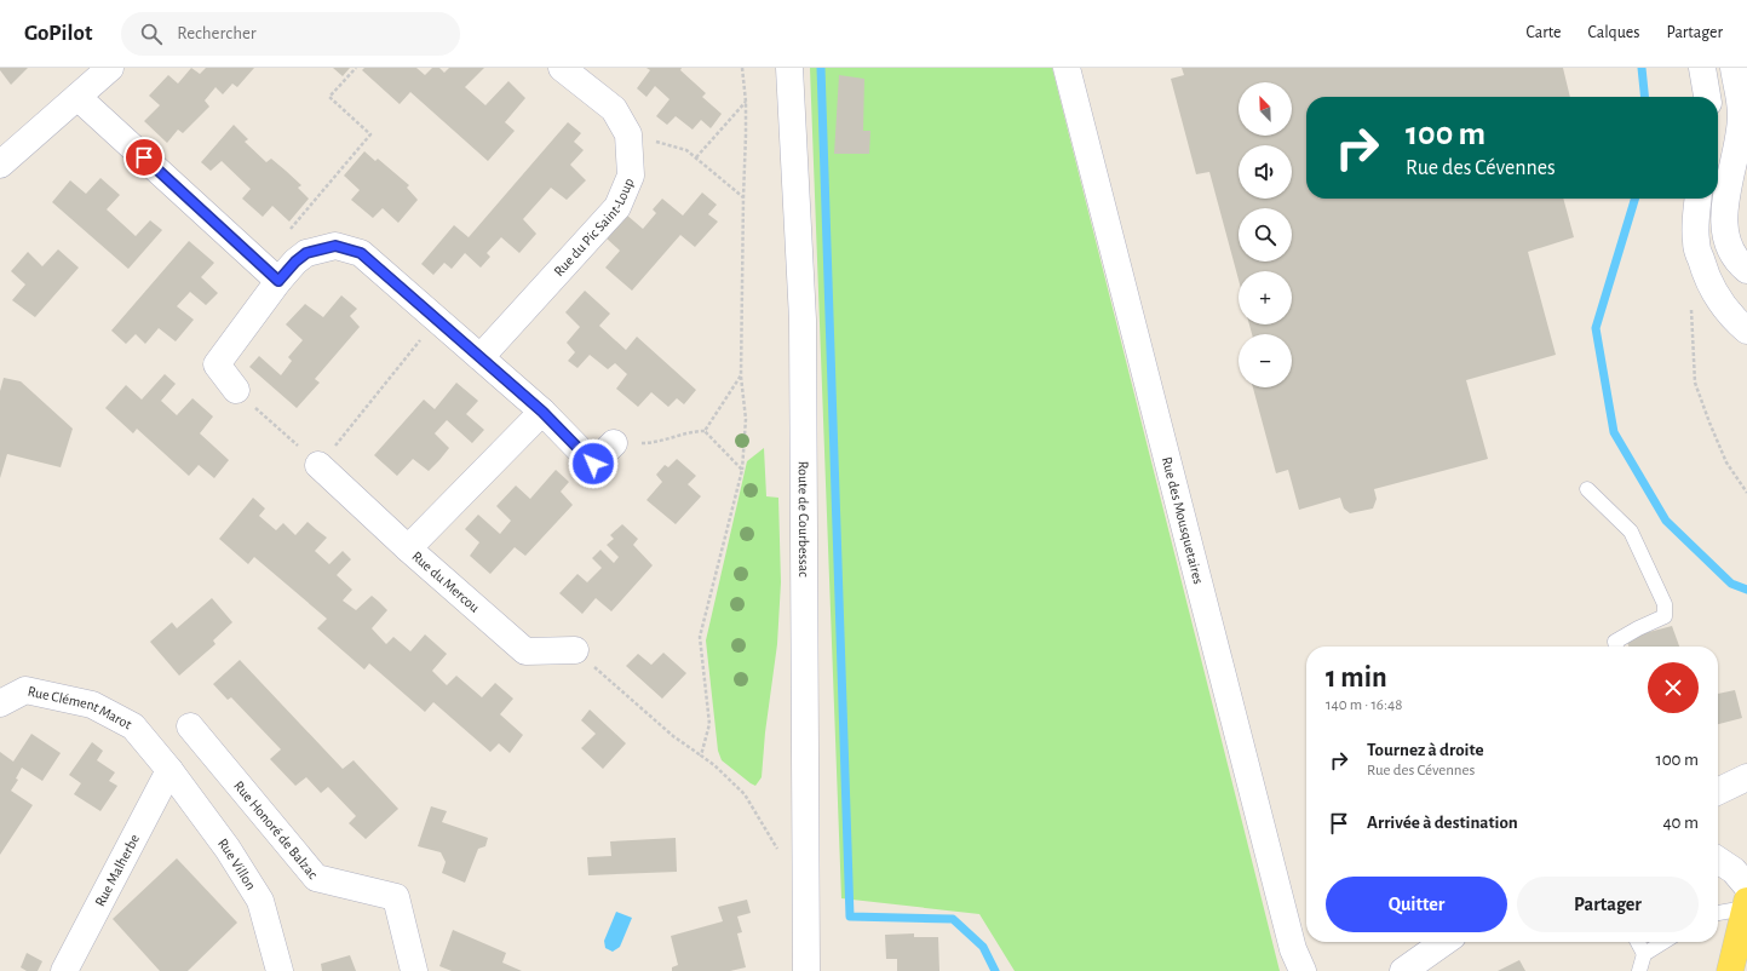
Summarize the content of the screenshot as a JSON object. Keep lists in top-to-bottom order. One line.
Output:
{"streets":{"street":["Rue du Pic Saint-Loup","Route de Courbessac","Rue des Mousquetaires","Rue du Mercou","Rue Clément Marot","Rue Honoré de Balzac","Rue Villon","Rue Malherbe"]},"crossings":[["Rue Clément Marot","Rue Villon"],["Rue Clément Marot","Rue Malherbe"],["Rue Villon","Rue Malherbe"]],"north":"top left","page":{"header":"GoPilot","search":"Rechercher","nav":["Carte","Calques","Partager"],"map_buttons":["+","−"],"turn":["100 m","Rue des Cévennes"],"heading":["1 min","140 m · 16:48"],"list":[{"name":"Tournez à droite","note":"Rue des Cévennes","value":"100 m"},{"name":"Arrivée à destination","value":"40 m"}],"buttons":["Quitter","Partager"]}}
